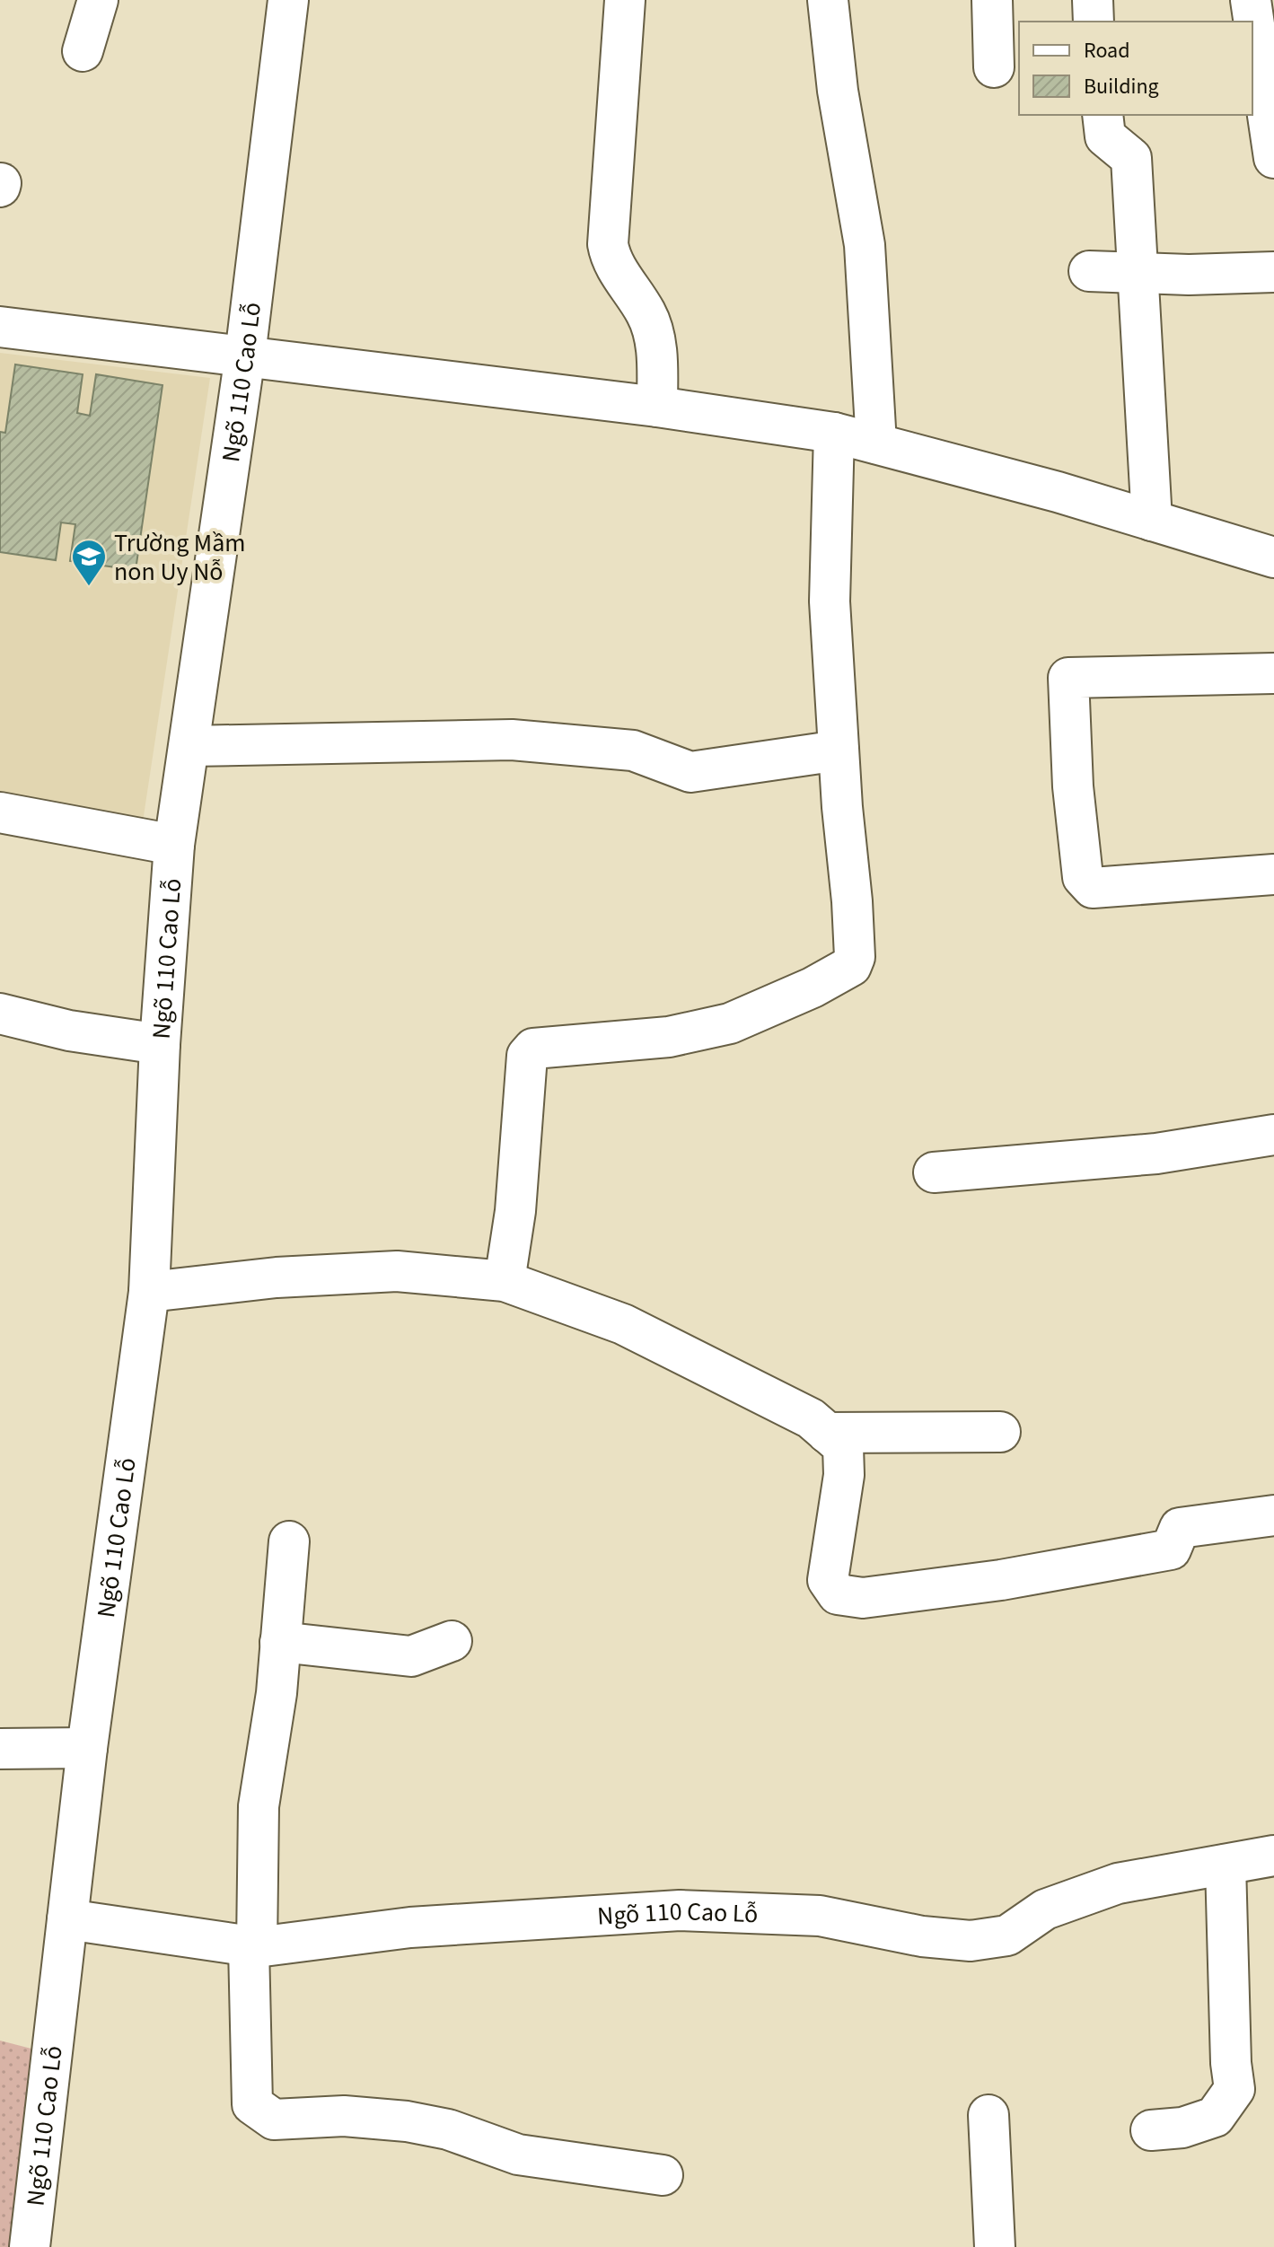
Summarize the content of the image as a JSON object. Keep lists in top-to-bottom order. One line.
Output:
{"streets":{"street":["Ngõ 110 Cao Lỗ"]},"places":{"school or university":["Trường Mầm non Uy Nỗ"]},"legend":["Road","Building"]}
